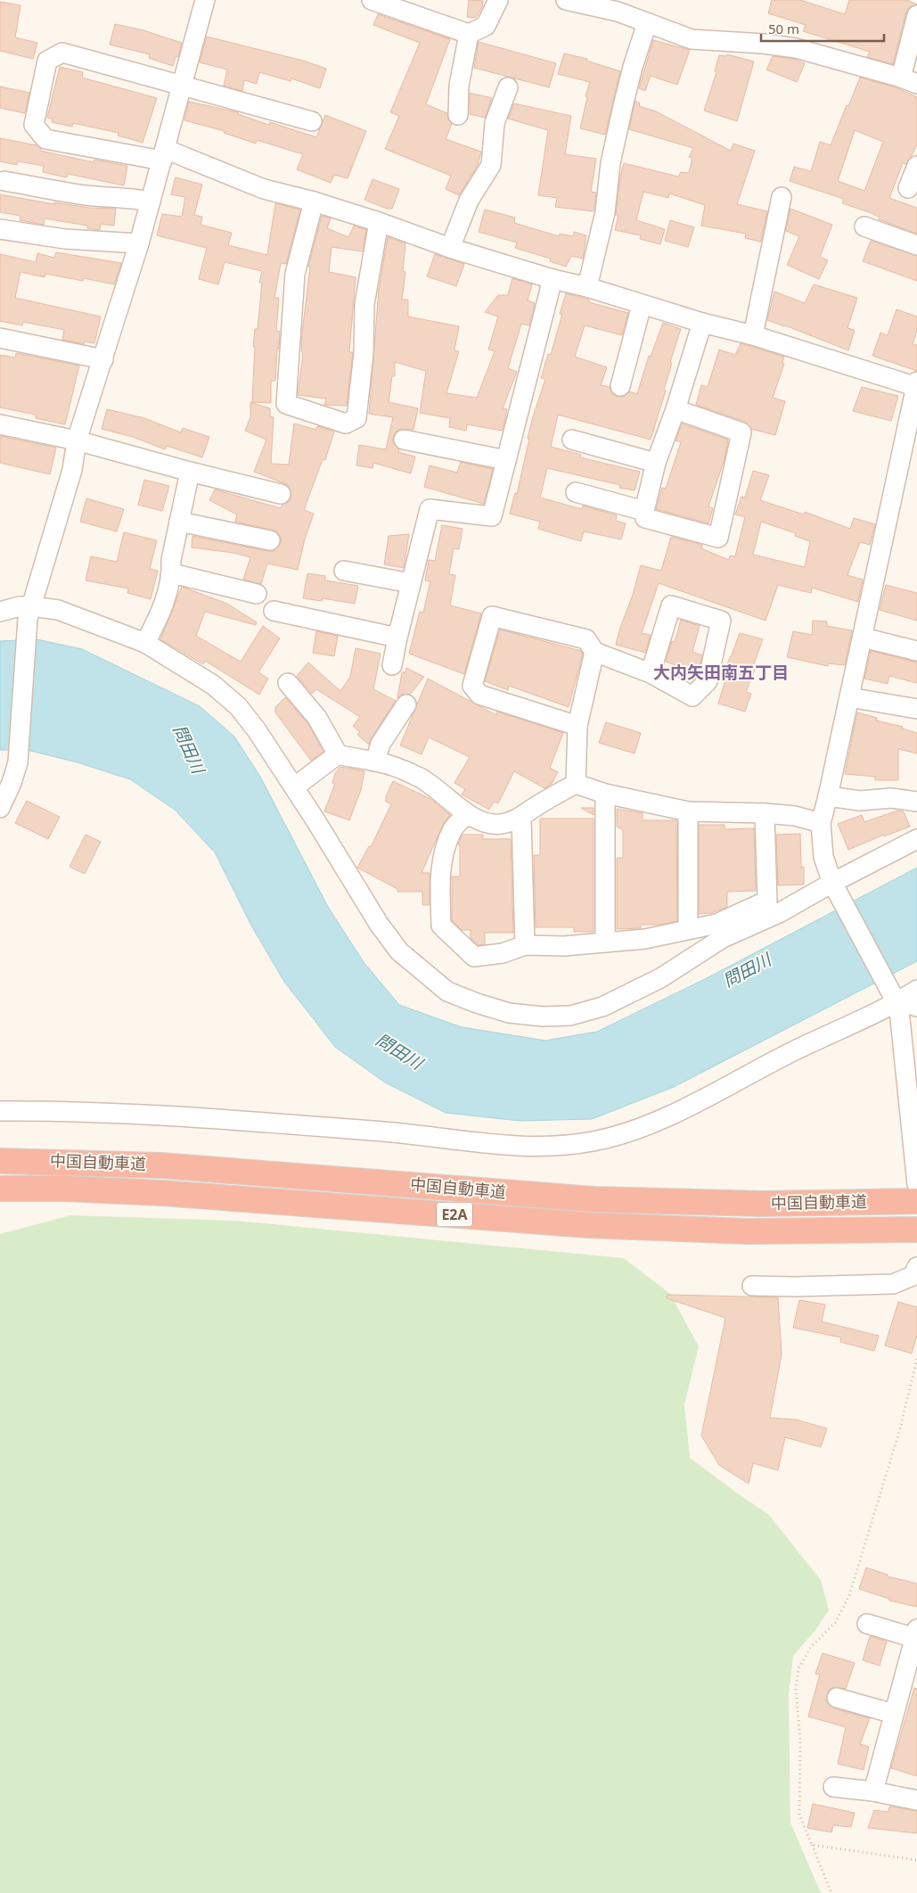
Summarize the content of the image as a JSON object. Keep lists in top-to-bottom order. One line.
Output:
{"streets":{"highway":["中国自動車道","E2A"]},"districts":["大内矢田南五丁目"],"water":["問田川"],"scale_bar":"50 m"}
